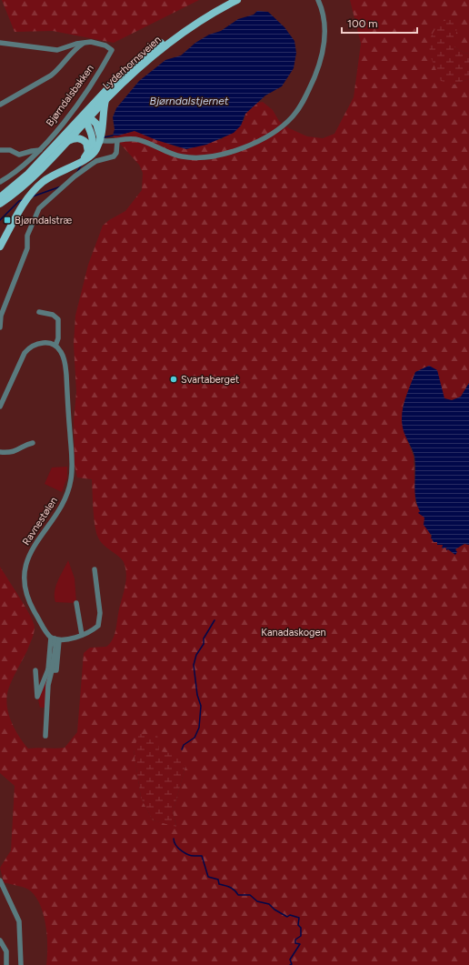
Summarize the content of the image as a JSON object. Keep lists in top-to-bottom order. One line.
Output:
{"streets":{"main road":["Lyderhornsveien"],"street":["Bjørndalsbakken","Ravnestølen"]},"water":["Bjørndalstjernet"],"parks":["Kanadaskogen"],"places":{"transit":["Bjørndalstræ"],"other":["Svartaberget"]},"scale_bar":"100 m"}
